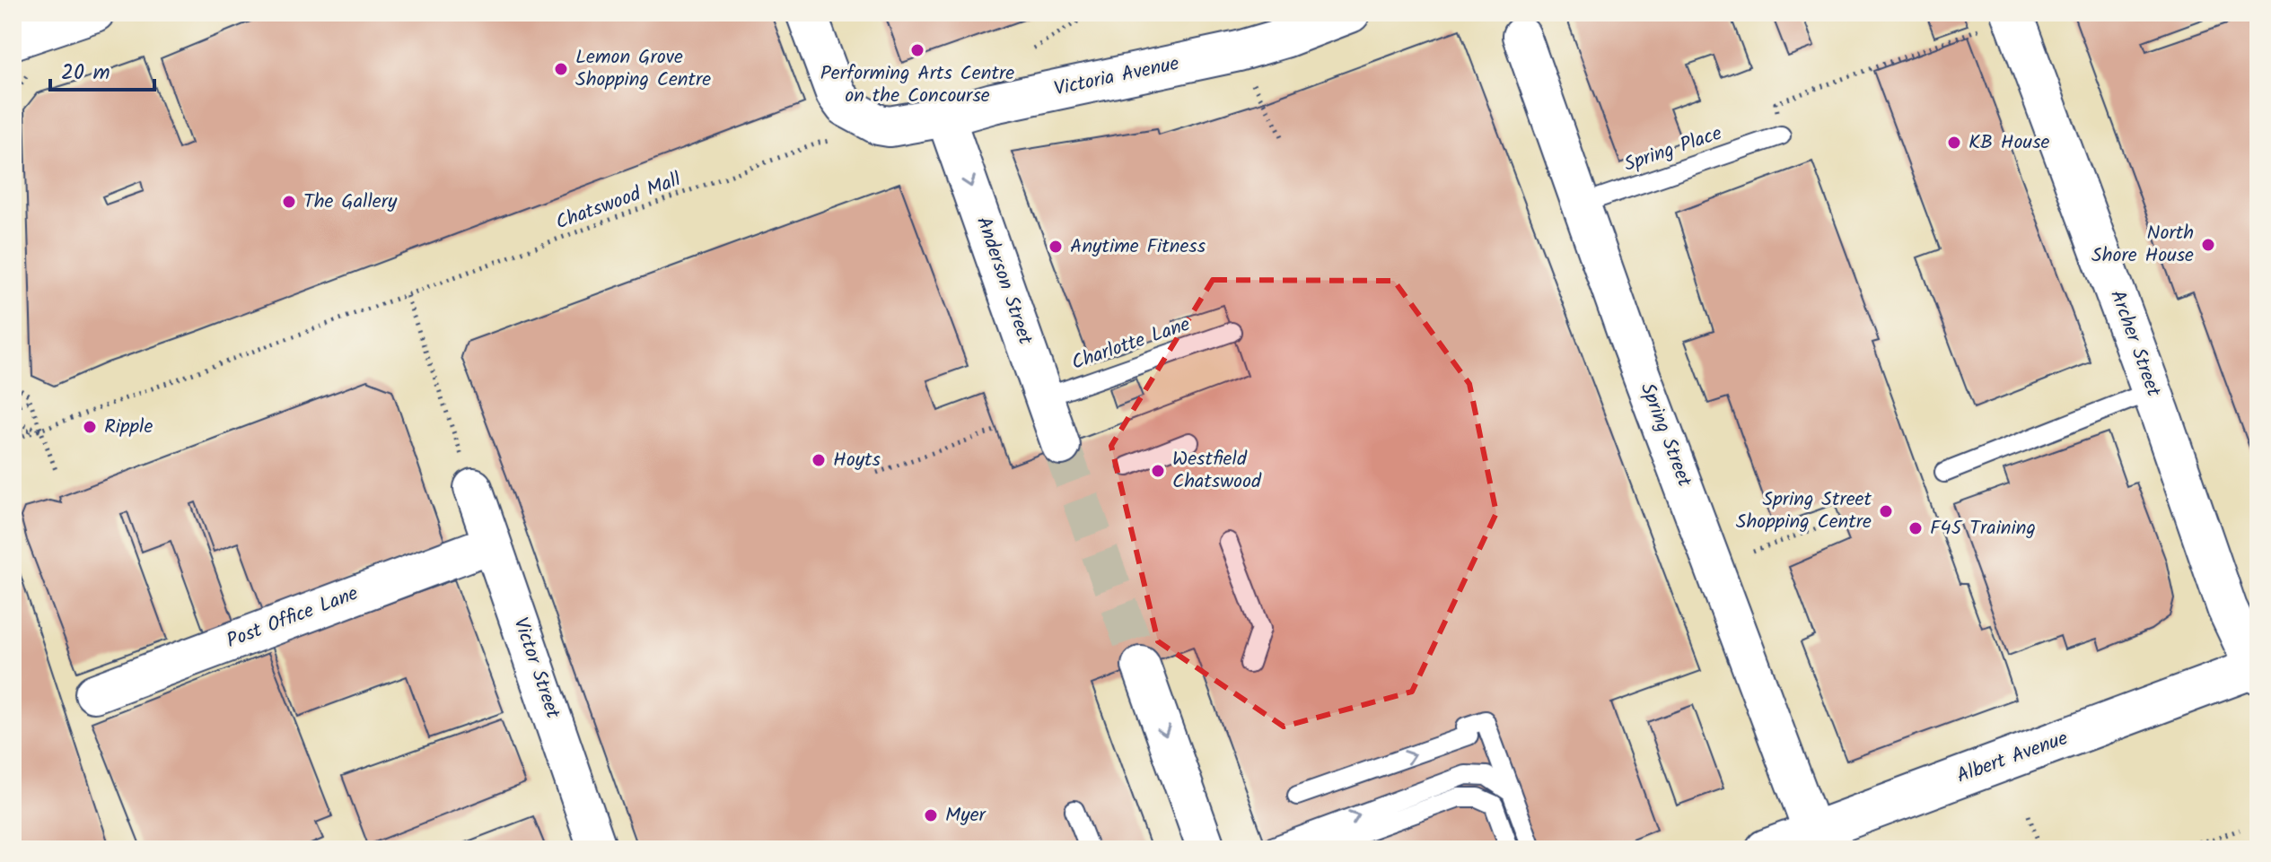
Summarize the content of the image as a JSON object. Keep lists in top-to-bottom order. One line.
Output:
{"streets":{"main road":["Victoria Avenue","Archer Street","Albert Avenue"],"street":["Anderson Street","Spring Street","Post Office Lane","Victor Street"],"lane":["Spring Place","Charlotte Lane"],"path":["Chatswood Mall"]},"crossings":[["Victoria Avenue","Anderson Street"],["Spring Place","Spring Street"],["Anderson Street","Charlotte Lane"],["Archer Street","Albert Avenue"],["Spring Street","Albert Avenue"],["Post Office Lane","Victor Street"]],"one_way":["Anderson Street"],"places":["Performing Arts Centre on the Concourse","Lemon Grove Shopping Centre","KB House","The Gallery","North Shore House","Anytime Fitness","Ripple","Hoyts","Westfield Chatswood","Spring Street Shopping Centre","F45 Training","Myer"],"scale_bar":"20 m"}
